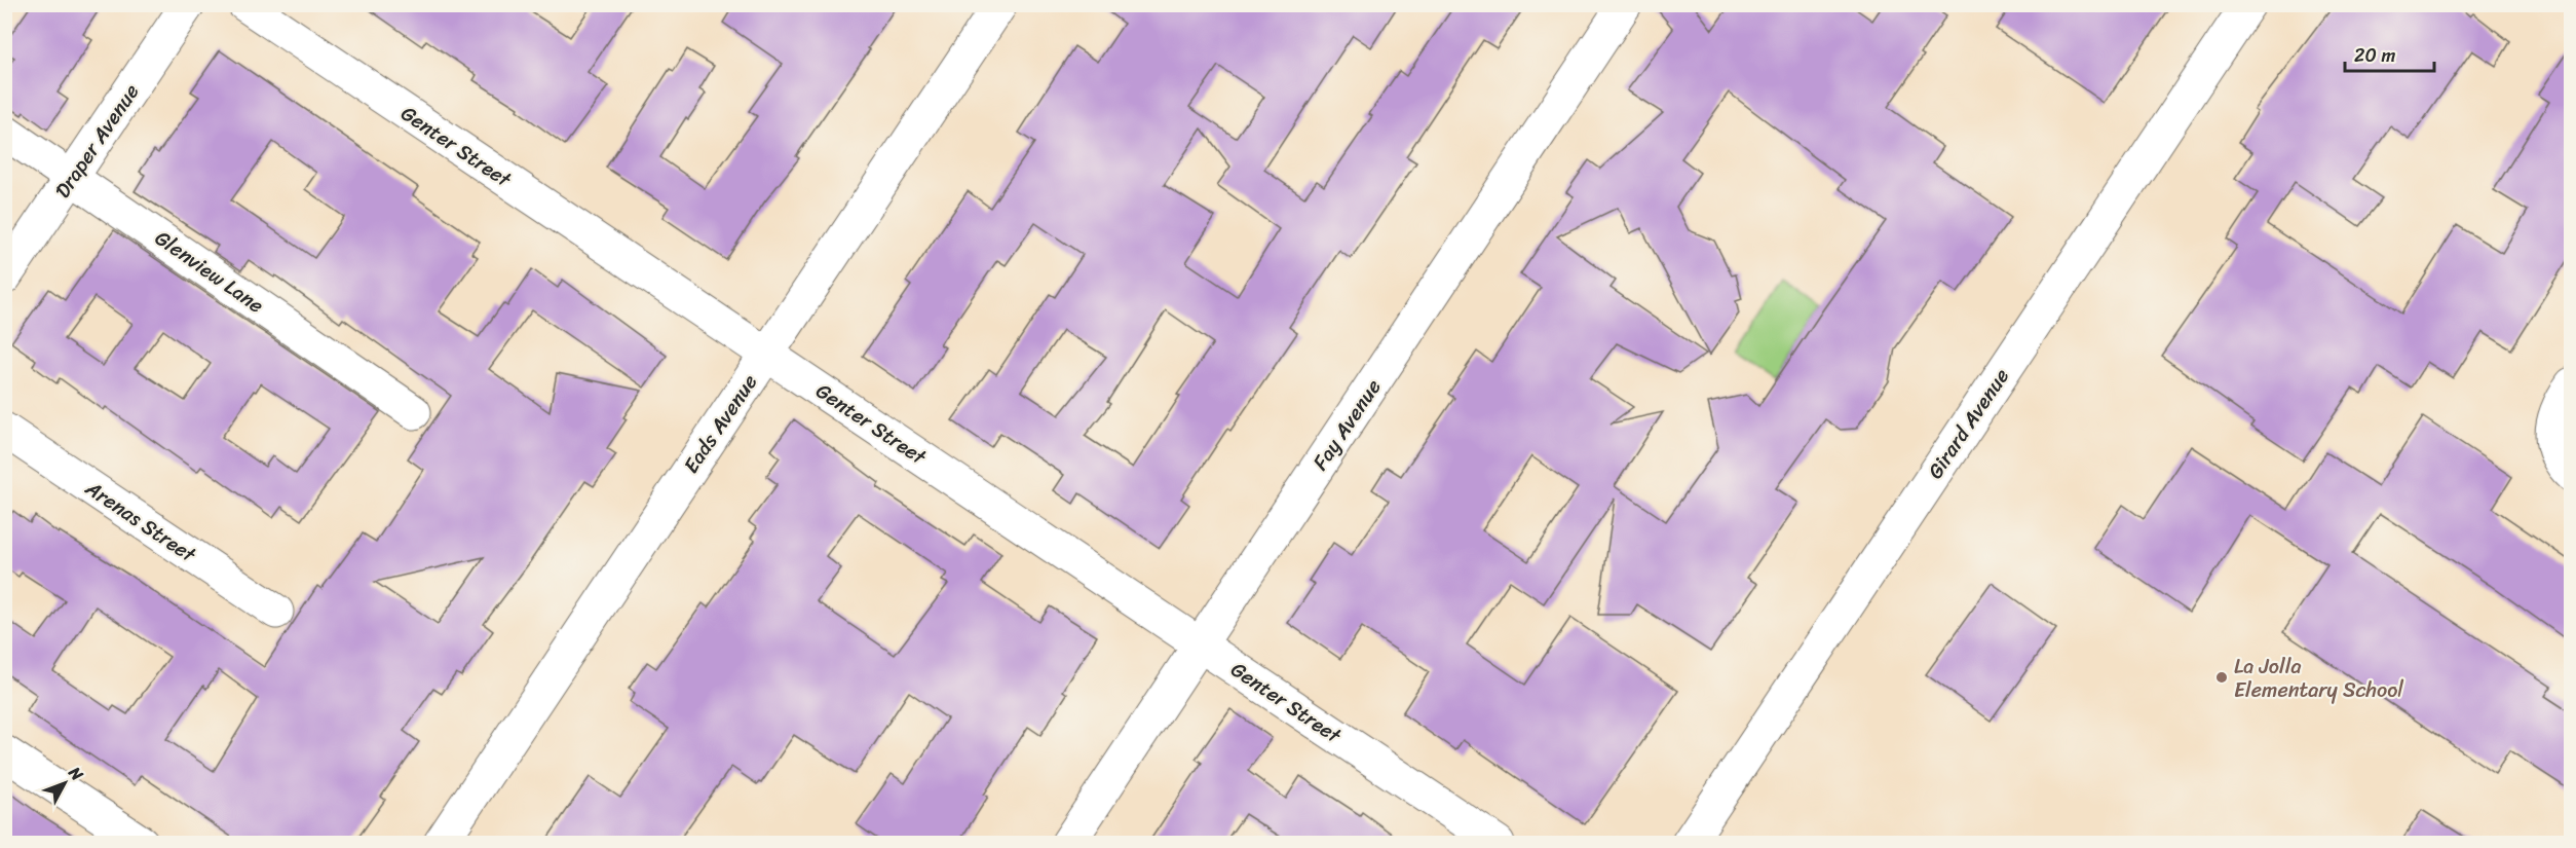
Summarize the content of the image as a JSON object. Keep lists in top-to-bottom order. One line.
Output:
{"streets":{"street":["Draper Avenue","Genter Street","Glenview Lane","Eads Avenue","Girard Avenue","Fay Avenue","Arenas Street"]},"crossings":[["Draper Avenue","Glenview Lane"],["Genter Street","Eads Avenue"],["Genter Street","Fay Avenue"]],"places":["La Jolla Elementary School"],"scale_bar":"20 m","north":"top right"}
